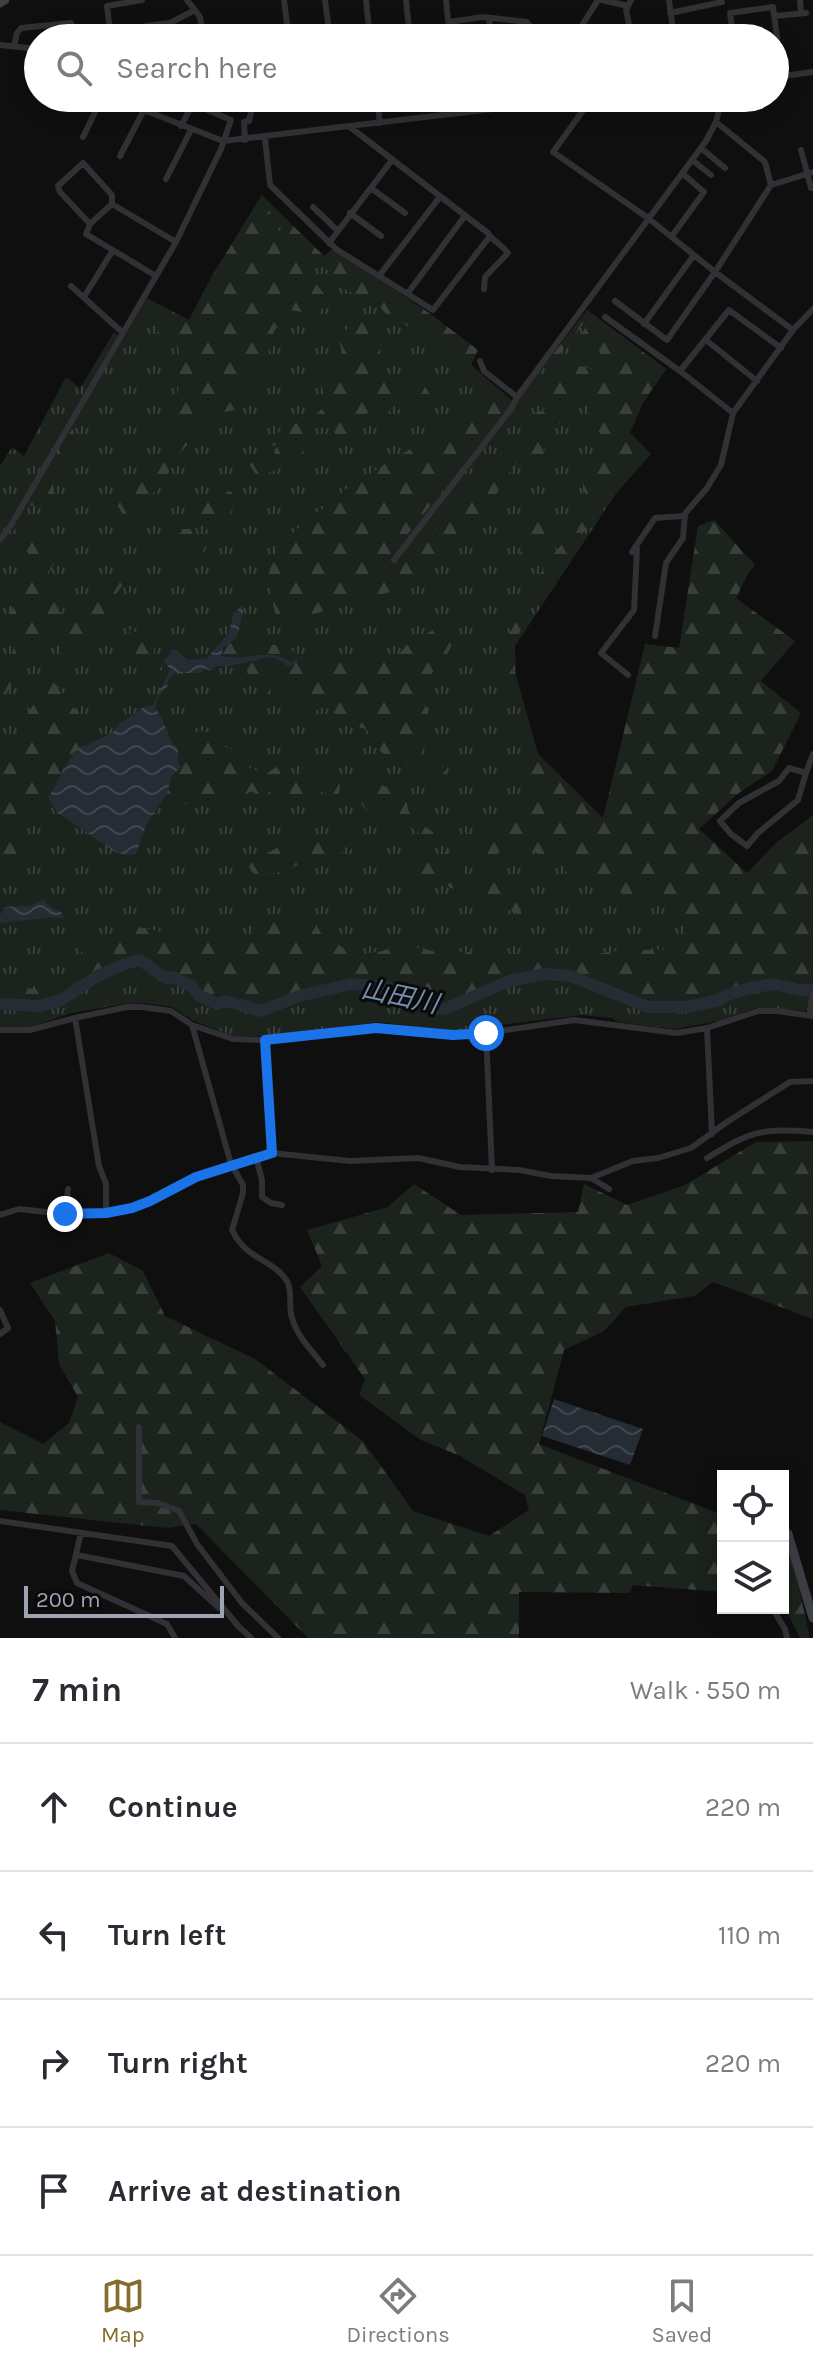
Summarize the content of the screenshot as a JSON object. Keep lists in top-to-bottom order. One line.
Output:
{"water":["山田川"],"scale_bar":"200 m","page":{"search":"Search here","scale":"200 m","heading":["7 min","Walk · 550 m"],"list":[["Continue","220 m"],["Turn left","110 m"],["Turn right","220 m"],"Arrive at destination"],"nav":["Map","Directions","Saved"]}}
